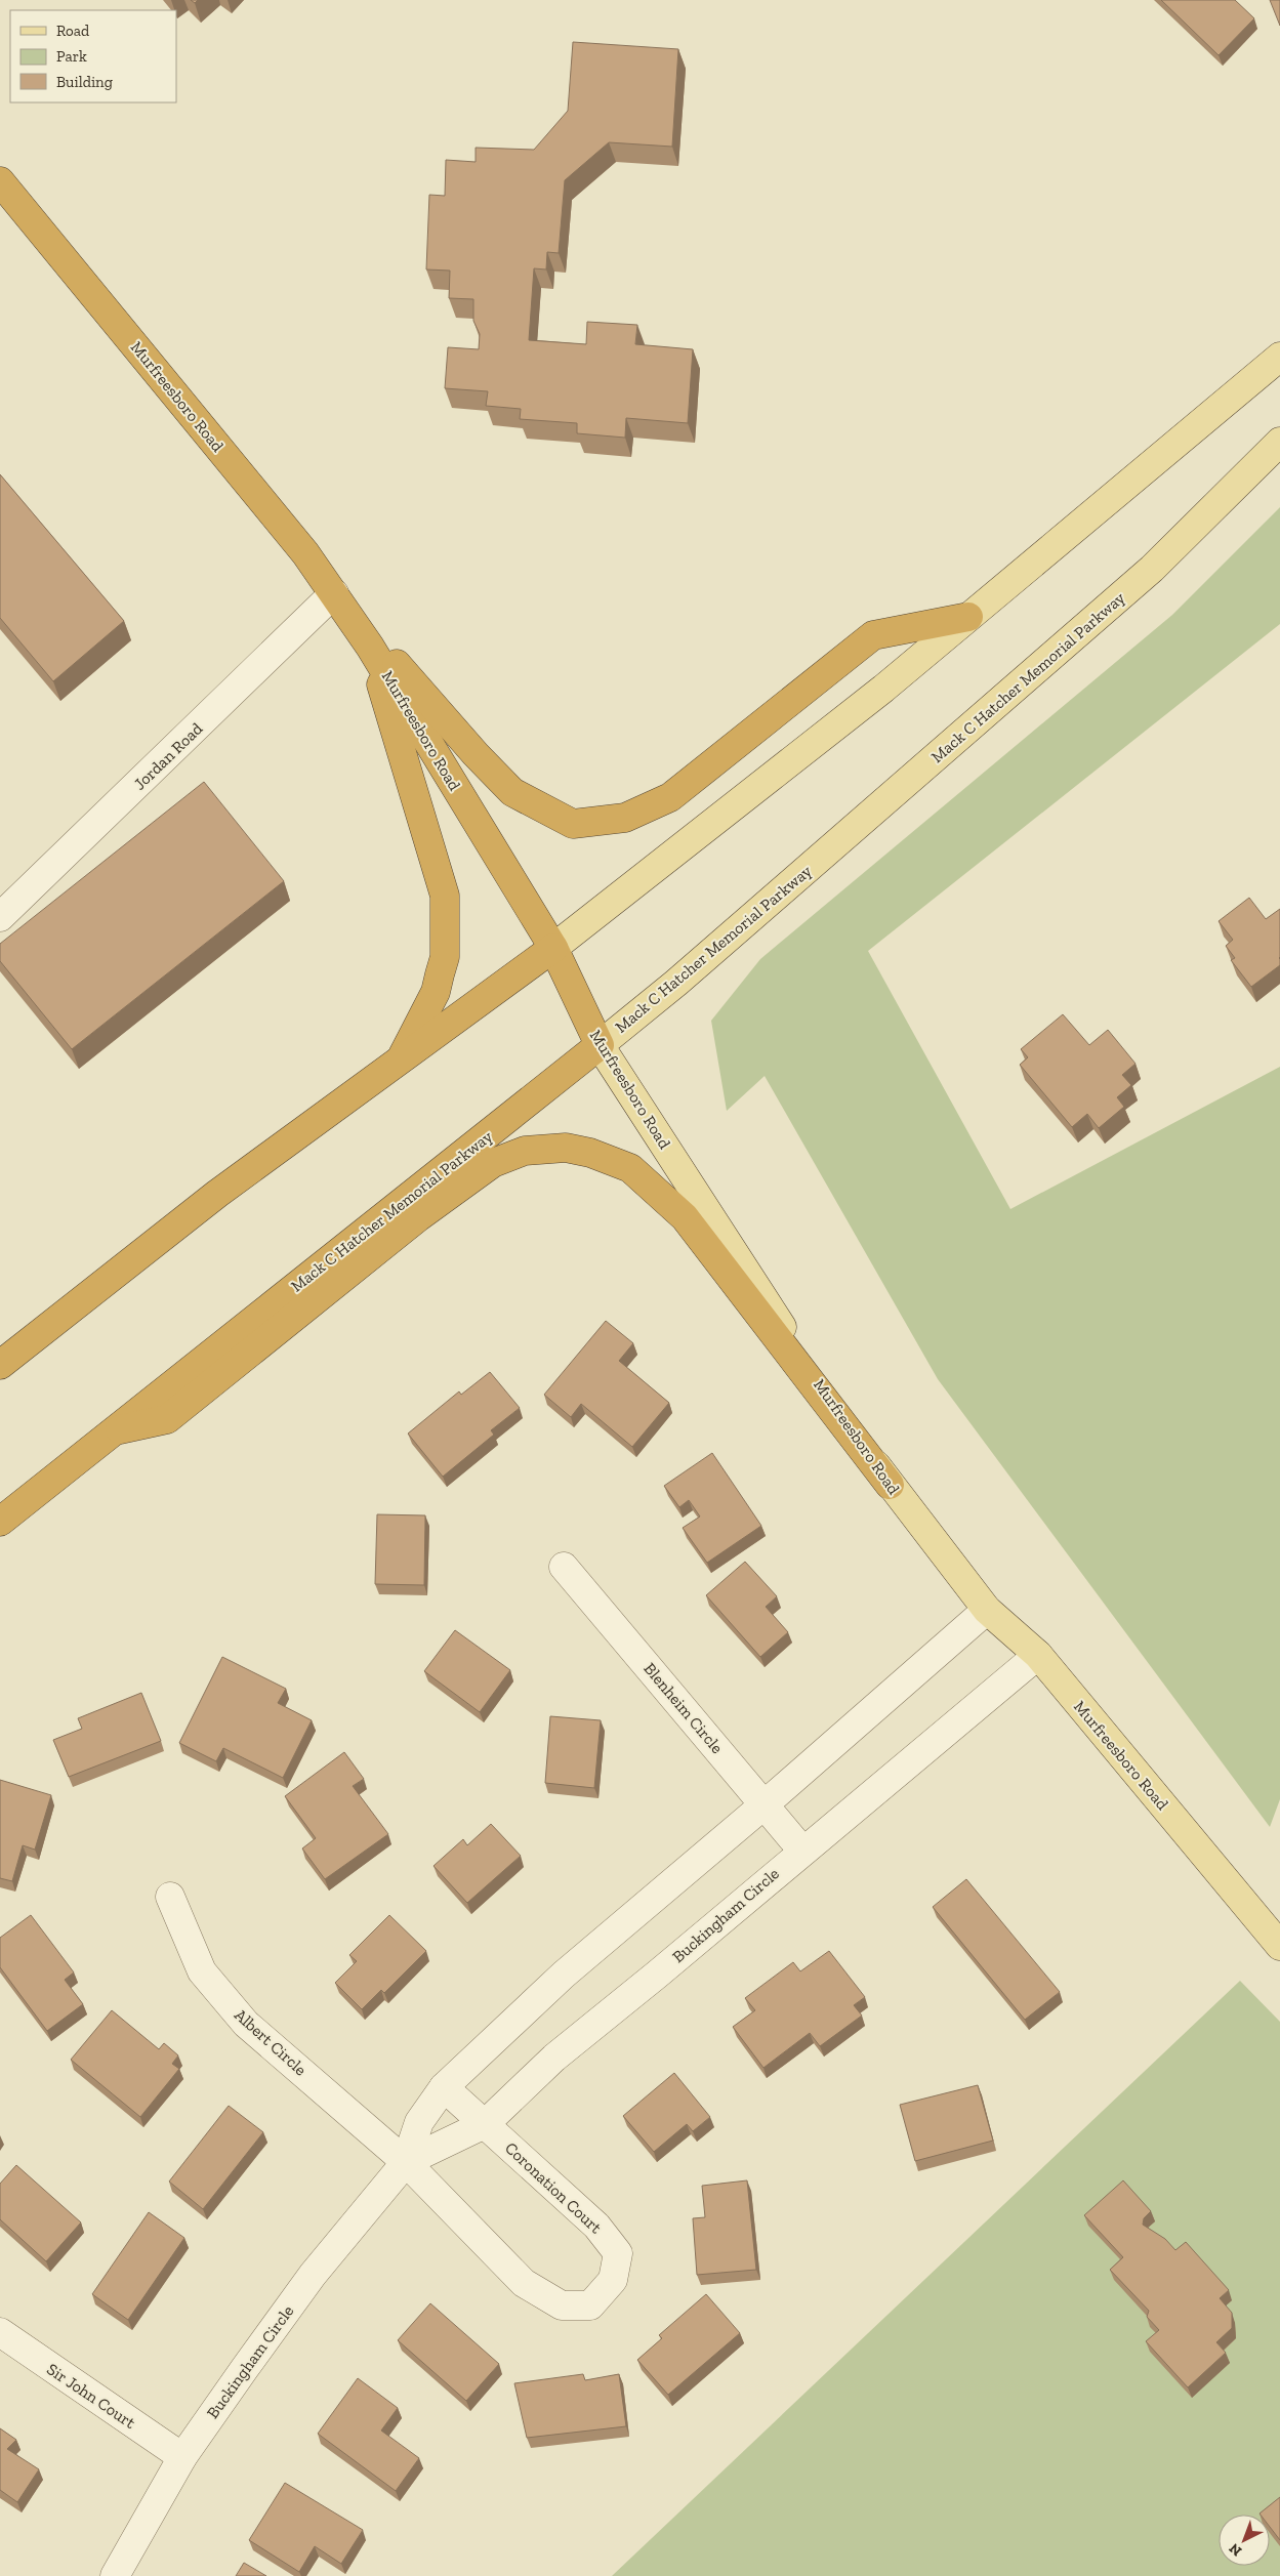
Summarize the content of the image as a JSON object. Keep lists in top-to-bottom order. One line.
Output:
{"streets":{"highway":["Murfreesboro Road","Mack C Hatcher Memorial Parkway"],"street":["Jordan Road","Blenheim Circle","Buckingham Circle","Albert Circle","Coronation Court","Sir John Court"]},"crossings":[["Murfreesboro Road","Mack C Hatcher Memorial Parkway"],["Murfreesboro Road","Jordan Road"],["Murfreesboro Road","Buckingham Circle"],["Blenheim Circle","Buckingham Circle"],["Buckingham Circle","Albert Circle"],["Buckingham Circle","Coronation Court"],["Buckingham Circle","Sir John Court"],["Albert Circle","Coronation Court"]],"legend":["Road","Park","Building"],"north":"bottom left"}
